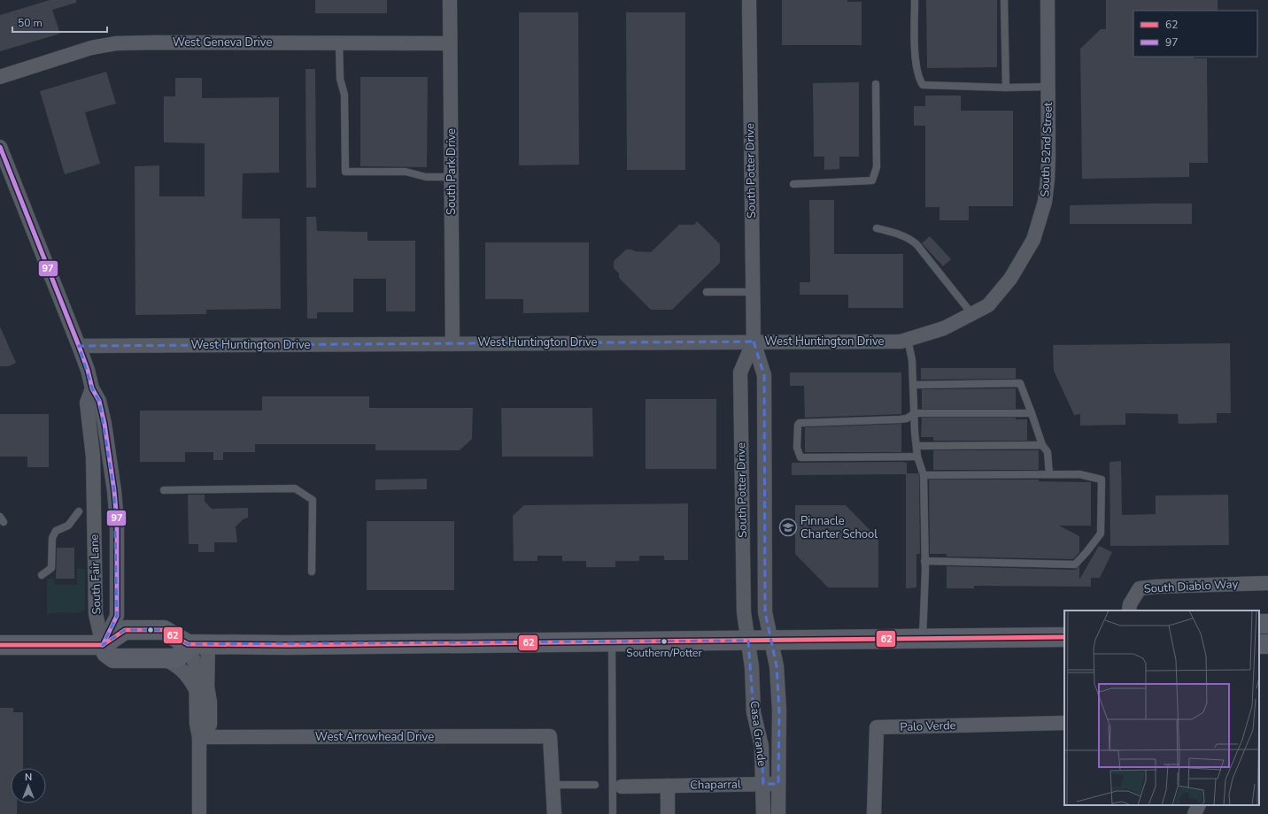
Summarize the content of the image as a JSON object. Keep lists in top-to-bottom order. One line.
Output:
{"streets":{"street":["West Geneva Drive","South 52nd Street","South Potter Drive","South Park Drive","West Huntington Drive","South Fair Lane","South Diablo Way","Palo Verde","Casa Grande","West Arrowhead Drive","Chaparral"]},"crossings":[["West Geneva Drive","South Park Drive"],["South 52nd Street","West Huntington Drive"],["South Potter Drive","West Huntington Drive"],["South Potter Drive","Casa Grande"],["South Park Drive","West Huntington Drive"],["West Huntington Drive","South Fair Lane"],["Casa Grande","Chaparral"]],"places":{"school or university":["Pinnacle Charter School"],"other":["Southern/Potter"]},"lines":["transit line 97","transit line 62"],"legend":["62","97"],"scale_bar":"50 m","north":"top"}
